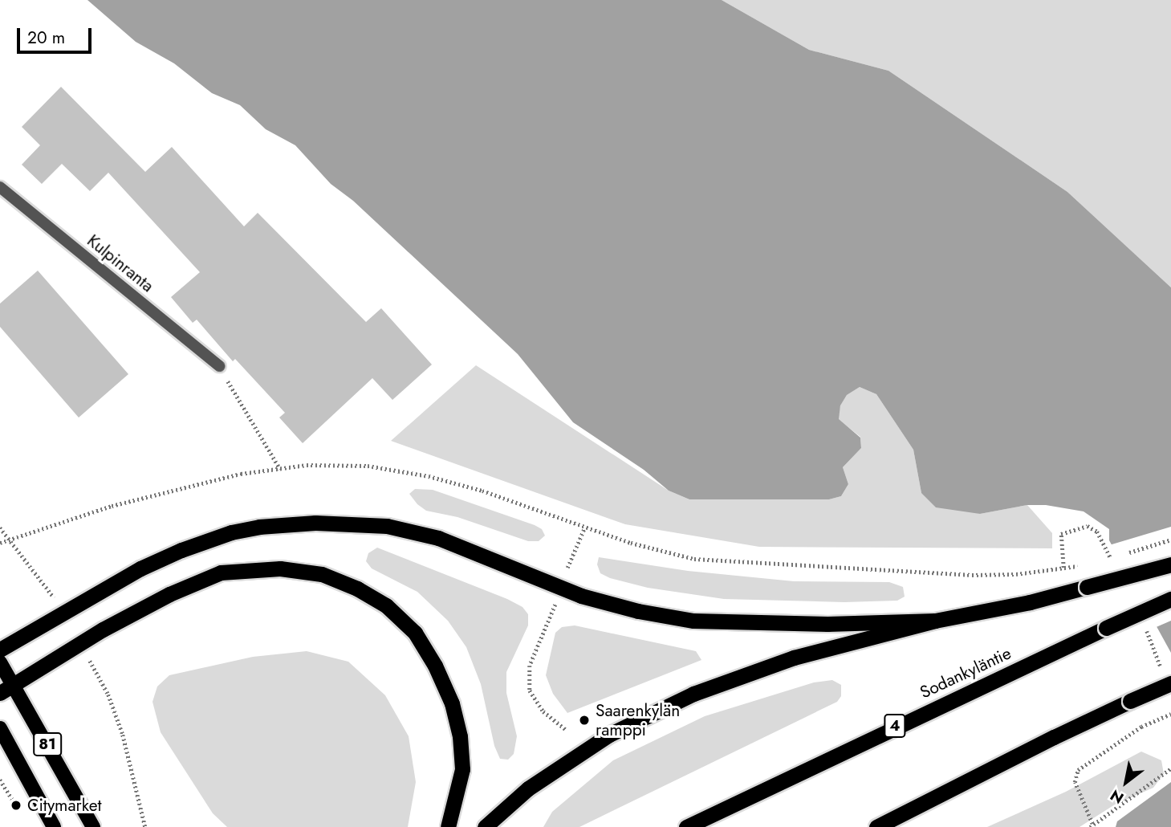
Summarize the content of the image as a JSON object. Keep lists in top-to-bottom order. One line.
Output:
{"streets":{"highway":["Sodankyläntie","4"],"main road":["81"],"street":["Kulpinranta"]},"places":["Saarenkylän ramppi","Citymarket"],"scale_bar":"20 m","north":"bottom left"}
